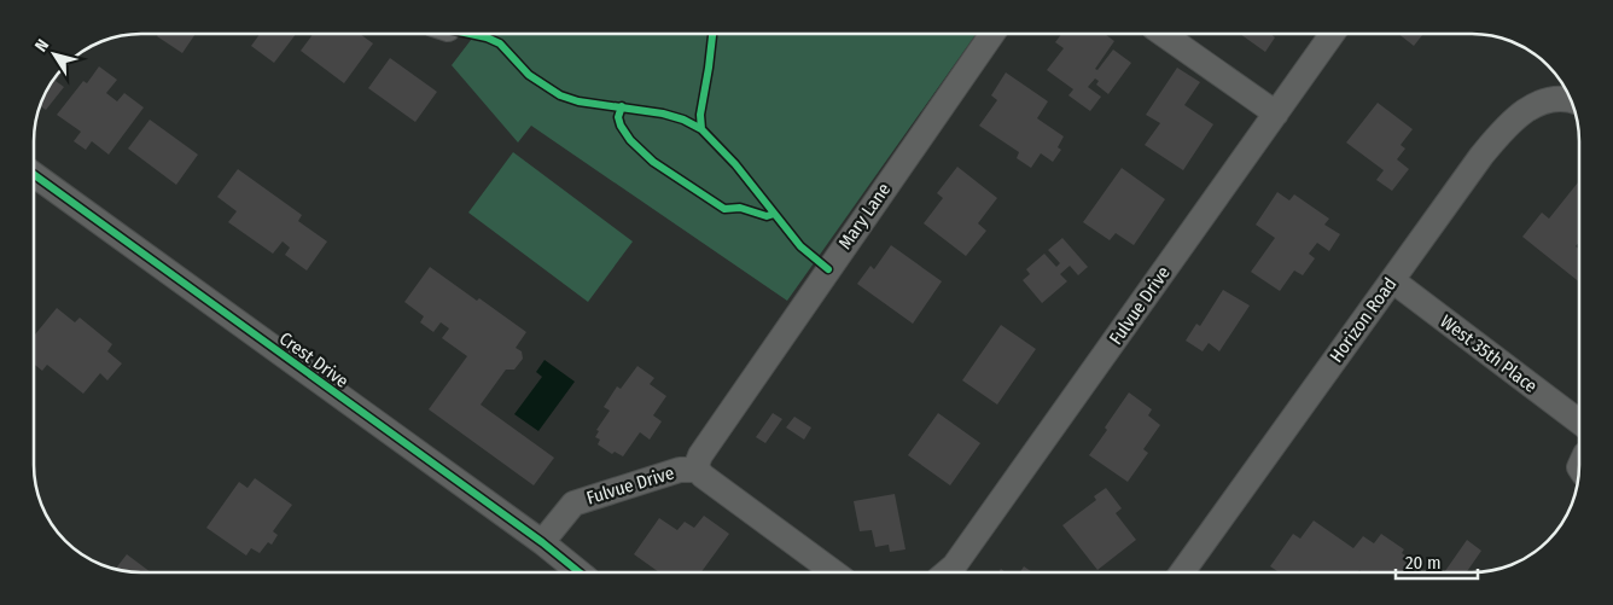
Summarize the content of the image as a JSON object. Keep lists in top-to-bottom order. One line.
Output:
{"streets":{"street":["Mary Lane","Fulvue Drive","Horizon Road","West 35th Place","Crest Drive"]},"crossings":[["Mary Lane","Fulvue Drive"],["Fulvue Drive","Crest Drive"],["Horizon Road","West 35th Place"]],"scale_bar":"20 m","north":"top left"}
